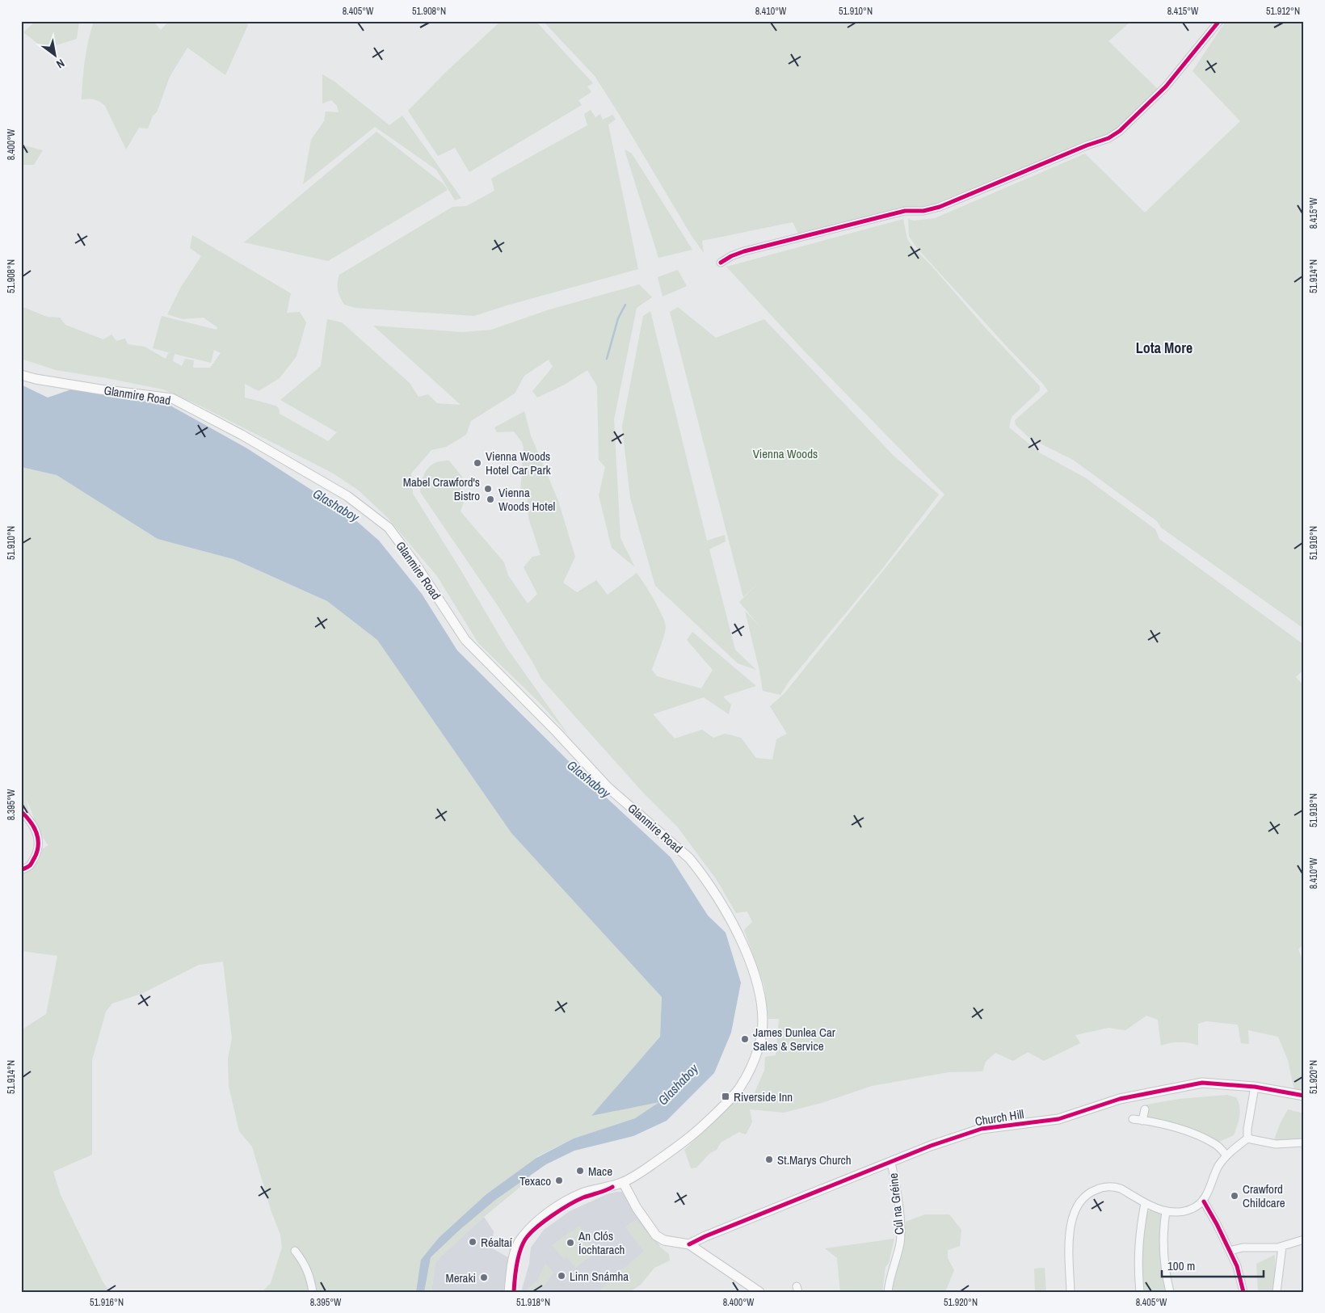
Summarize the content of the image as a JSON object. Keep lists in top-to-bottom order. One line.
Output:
{"streets":{"main road":["Glanmire Road","Church Hill"],"street":["Cúl na Gréine"]},"crossings":[["Church Hill","Cúl na Gréine"]],"districts":["Lota More"],"water":["Glashaboy"],"parks":["Vienna Woods"],"places":{"other":["Vienna Woods Hotel Car Park","Mabel Crawford's Bistro","Vienna Woods Hotel","James Dunlea Car Sales & Service","St.Marys Church","Mace","Texaco","Crawford Childcare","Réaltaí","An Clós Íochtarach","Linn Snámha","Meraki"],"transit":["Riverside Inn"]},"scale_bar":"100 m","north":"bottom right","coordinates":["8.405°W","51.908°N","8.410°W","51.910°N","8.415°W","51.912°N","8.400°W","51.914°N","51.916°N","8.395°W","51.918°N","51.920°N"]}
